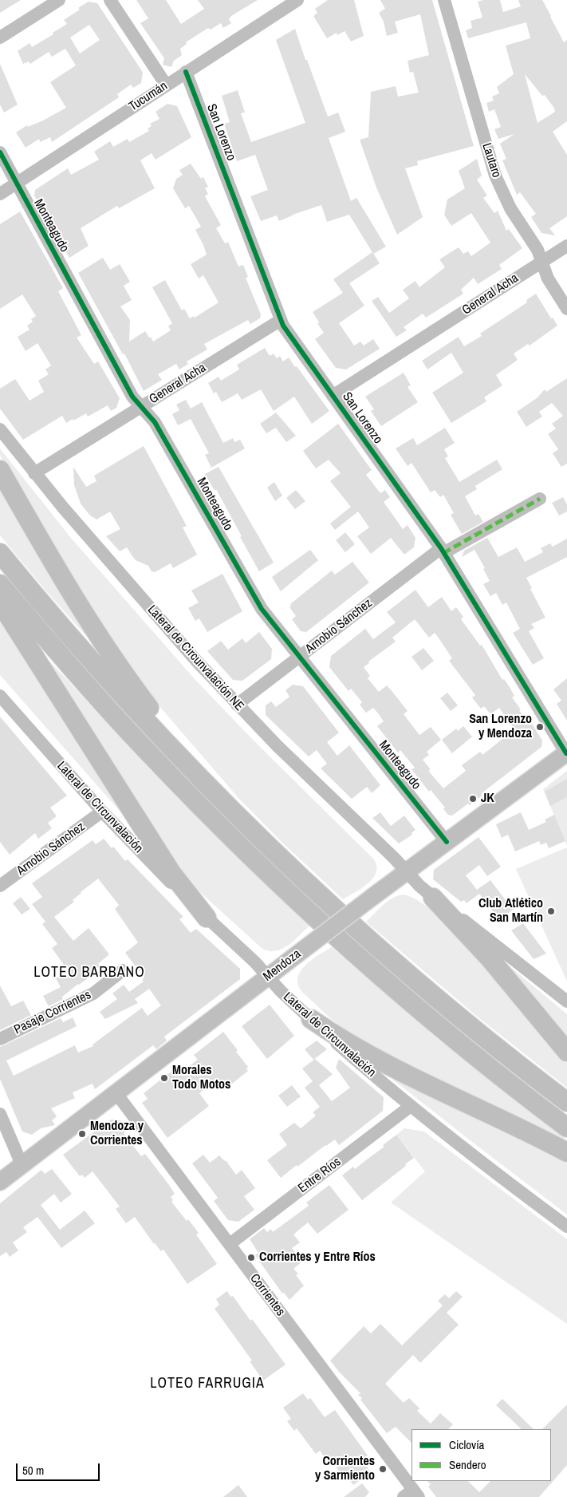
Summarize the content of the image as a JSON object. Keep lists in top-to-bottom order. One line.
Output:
{"streets":{"main road":["Mendoza"],"street":["Tucumán","San Lorenzo","Lautaro","Monteagudo","General Acha","Arnobio Sánchez","Lateral de Circunvalación NE","Lateral de Circunvalación","Pasaje Corrientes","Entre Ríos","Corrientes"]},"crossings":[["Tucumán","San Lorenzo"],["Tucumán","Monteagudo"],["San Lorenzo","General Acha"],["San Lorenzo","Arnobio Sánchez"],["San Lorenzo","Mendoza"],["Lautaro","General Acha"],["Monteagudo","General Acha"],["Monteagudo","Arnobio Sánchez"],["Monteagudo","Mendoza"],["General Acha","Lateral de Circunvalación NE"],["Arnobio Sánchez","Lateral de Circunvalación NE"],["Arnobio Sánchez","Lateral de Circunvalación"],["Lateral de Circunvalación NE","Mendoza"],["Lateral de Circunvalación","Mendoza"],["Lateral de Circunvalación","Entre Ríos"],["Mendoza","Corrientes"],["Entre Ríos","Corrientes"]],"districts":["LOTEO BARBANO","LOTEO FARRUGIA"],"places":["San Lorenzo y Mendoza","JK","Club Atlético San Martín","Morales Todo Motos","Mendoza y Corrientes","Corrientes y Entre Ríos","Corrientes y Sarmiento"],"legend":["Ciclovía","Sendero"],"scale_bar":"50 m"}
